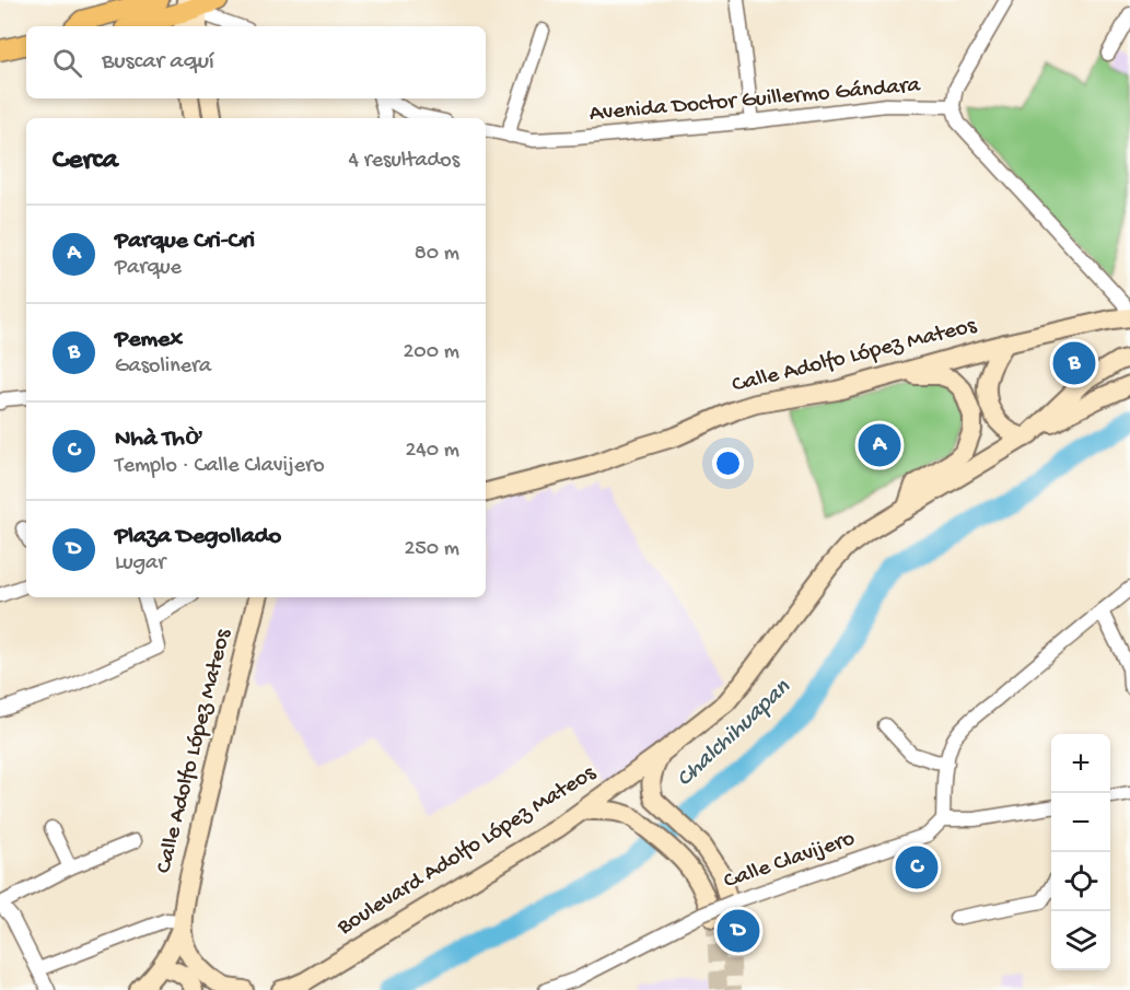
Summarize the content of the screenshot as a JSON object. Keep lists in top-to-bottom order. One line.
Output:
{"streets":{"main road":["Calle Adolfo López Mateos","Boulevard Adolfo López Mateos"],"street":["Avenida Doctor Guillermo Gándara","Calle Clavijero"]},"crossings":[["Avenida Doctor Guillermo Gándara","Calle Adolfo López Mateos"]],"water":["Chalchihuapan"],"page":{"search":"Buscar aquí","heading":["Cerca","4 resultados"],"list":[{"mark":"A","name":"Parque Cri-Cri","note":"Parque","value":"80 m"},{"mark":"B","name":"Pemex","note":"Gasolinera","value":"200 m"},{"mark":"C","name":"Nhà Thờ","note":"Templo · Calle Clavijero","value":"240 m"},{"mark":"D","name":"Plaza Degollado","note":"Lugar","value":"250 m"}],"pins":["B","A","C","D"],"map_buttons":["+","−"]}}
